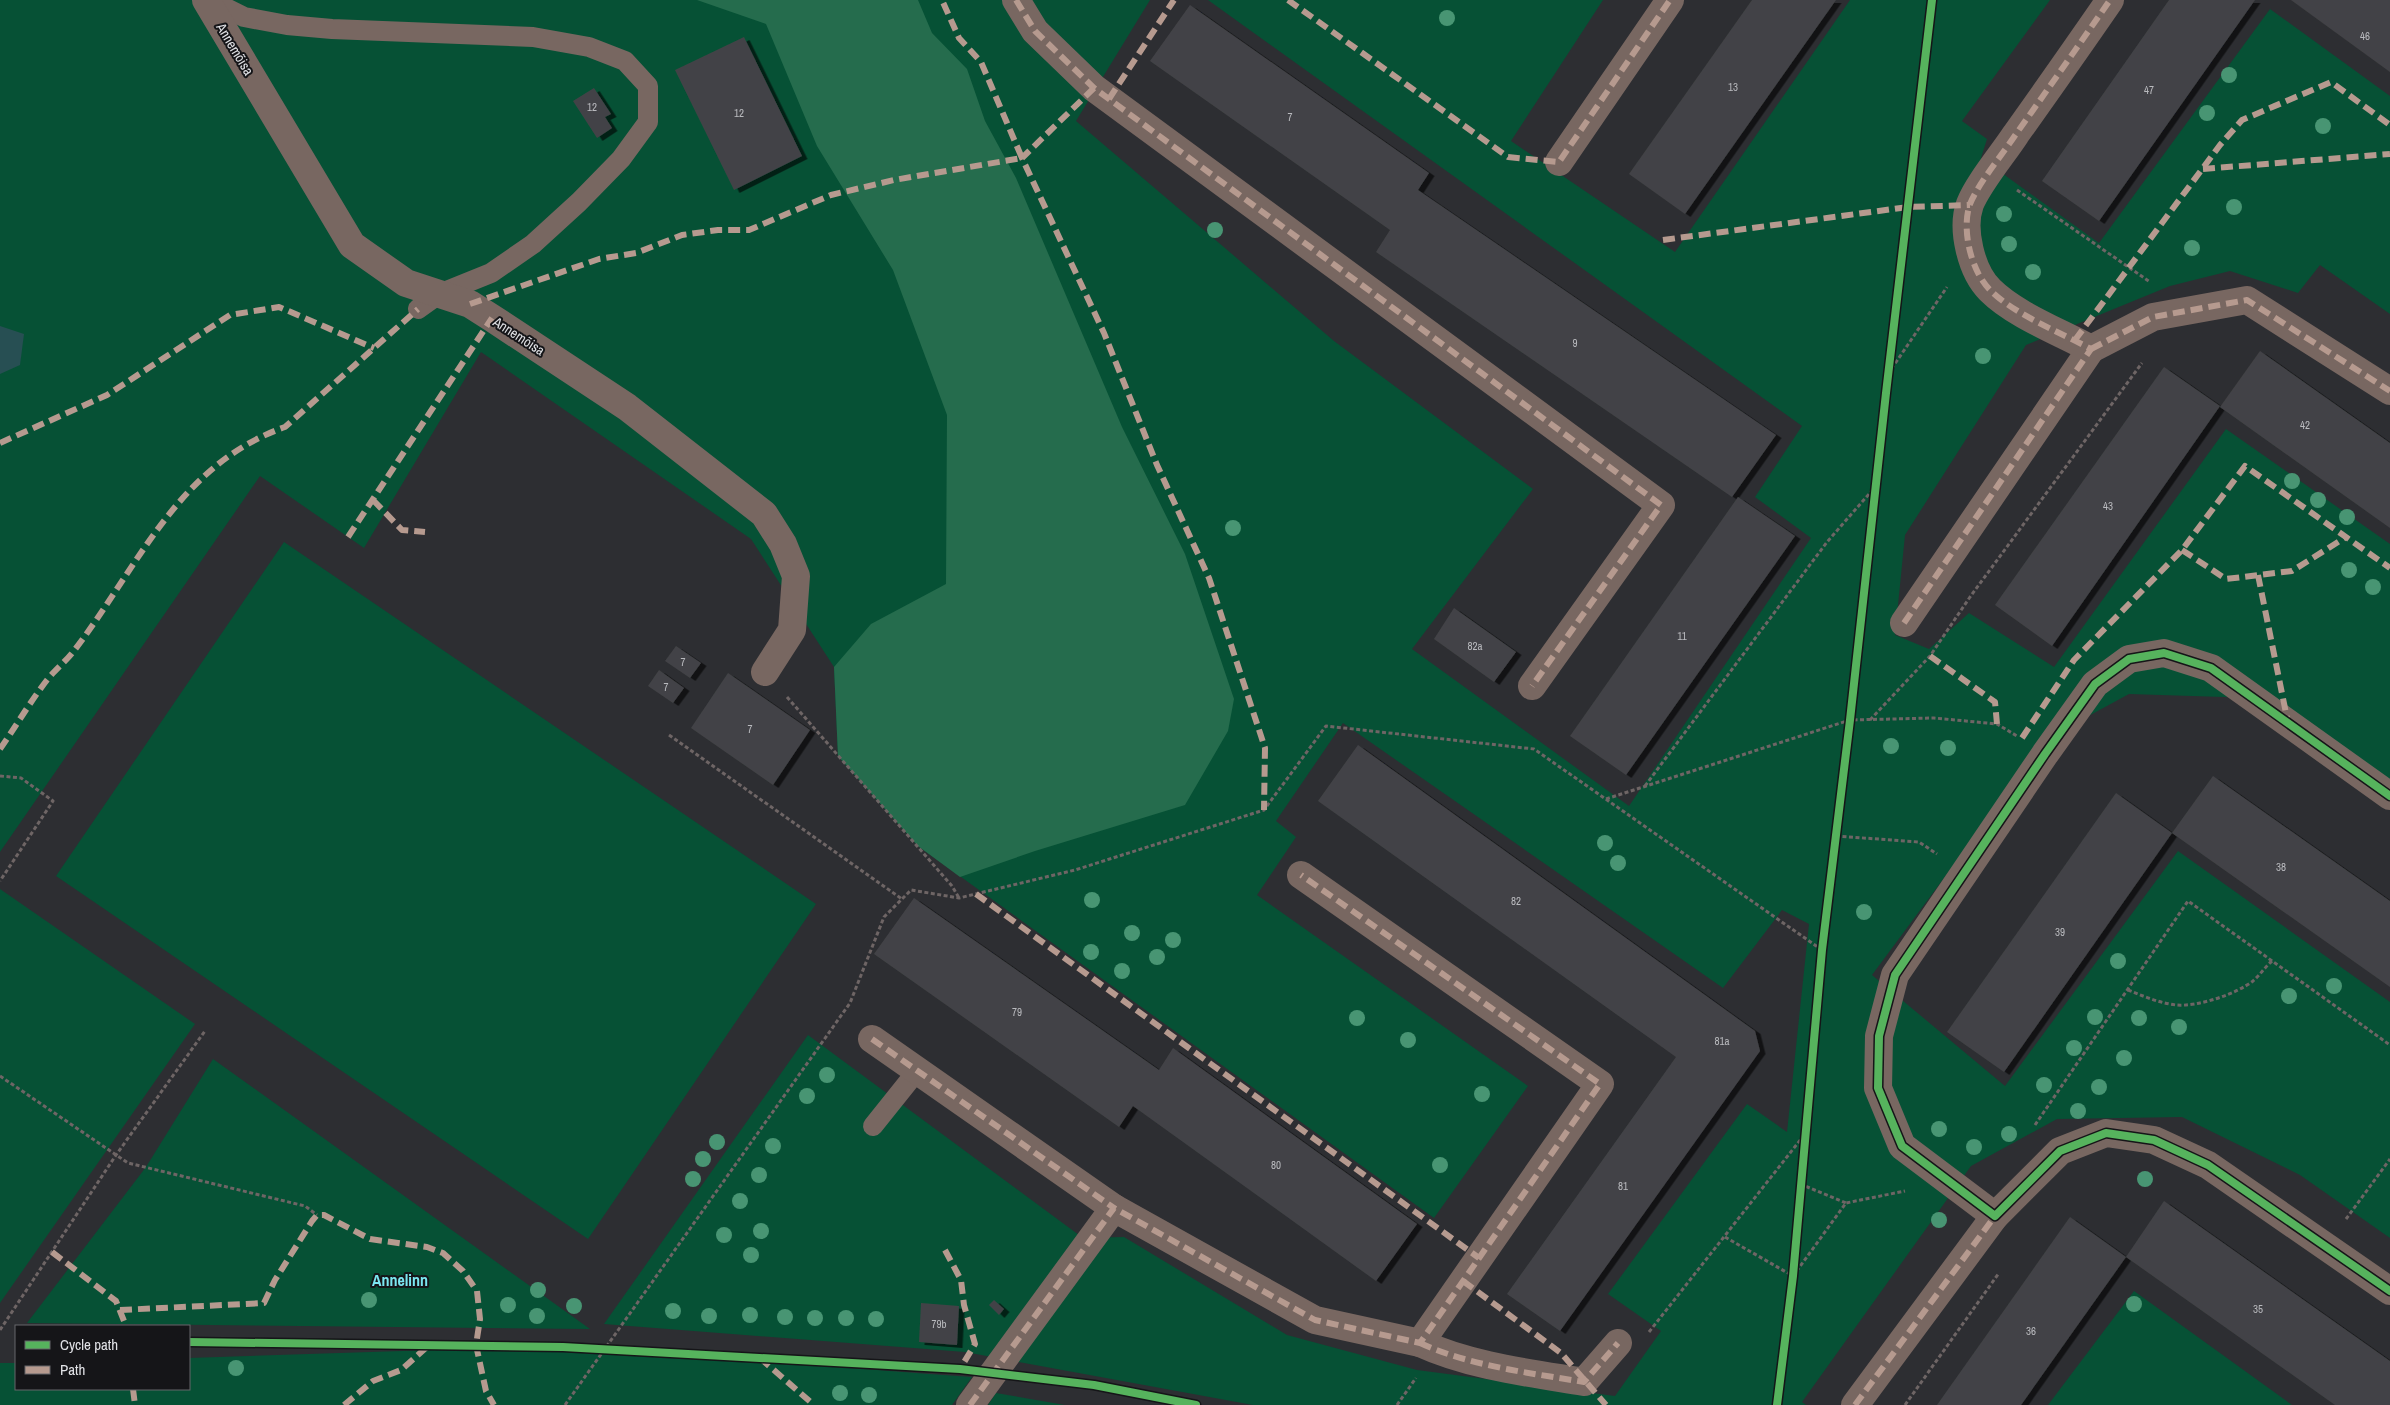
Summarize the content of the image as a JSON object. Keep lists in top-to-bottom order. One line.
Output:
{"streets":{"street":["Annemõisa"]},"districts":["Annelinn"],"house_numbers":["46","13","47","12","12","7","9","42","43","11","82a","7","7","7","38","82","39","79","81a","80","81","35","79b","36"],"legend":["Cycle path","Path"]}
